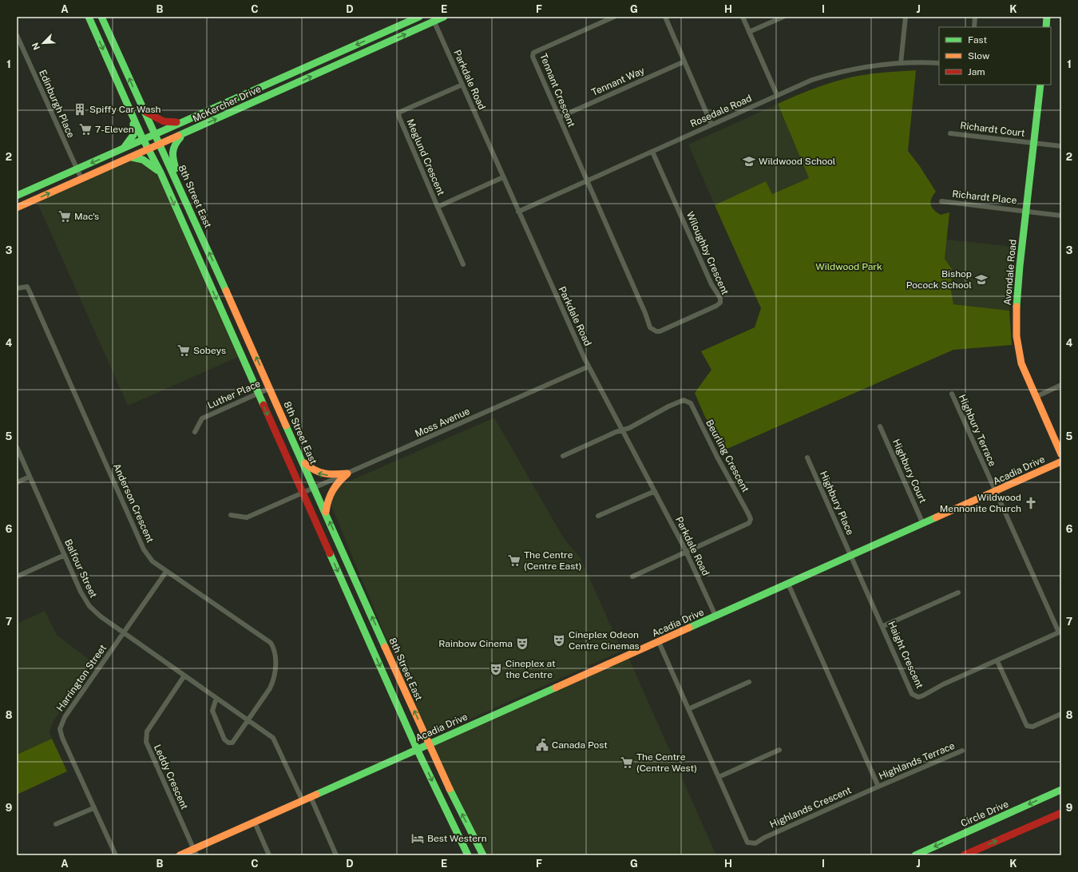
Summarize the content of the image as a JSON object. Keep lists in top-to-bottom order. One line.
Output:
{"streets":{"main road":["McKercher Drive","8th Street East","Avondale Road","Acadia Drive","Circle Drive"],"street":["Parkdale Road","Tennant Way","Tennant Crescent","Edinburgh Place","Rosedale Road","Richardt Court","Meglund Crescent","Richardt Place","Wiloughby Crescent","Luther Place","Moss Avenue","Highbury Terrace","Beurling Crescent","Highbury Court","Anderson Crescent","Highbury Place","Balfour Street","Haight Crescent","Harrington Street","Highlands Terrace","Leddy Crescent","Highlands Crescent"]},"crossings":[["Parkdale Road","McKercher Drive"],["Parkdale Road","Rosedale Road"],["Parkdale Road","Meglund Crescent"],["Parkdale Road","Moss Avenue"],["Parkdale Road","Beurling Crescent"],["Parkdale Road","Acadia Drive"],["Tennant Way","Tennant Crescent"],["Tennant Crescent","Rosedale Road"],["Tennant Crescent","Wiloughby Crescent"],["Edinburgh Place","McKercher Drive"],["McKercher Drive","8th Street East"],["Rosedale Road","Wiloughby Crescent"],["Richardt Court","Avondale Road"],["8th Street East","Luther Place"],["8th Street East","Moss Avenue"],["8th Street East","Acadia Drive"],["Richardt Place","Avondale Road"],["Highbury Terrace","Acadia Drive"],["Highbury Terrace","Haight Crescent"],["Acadia Drive","Highbury Court"],["Acadia Drive","Highbury Place"],["Acadia Drive","Balfour Street"],["Acadia Drive","Haight Crescent"],["Acadia Drive","Leddy Crescent"],["Acadia Drive","Highlands Crescent"],["Anderson Crescent","Balfour Street"],["Anderson Crescent","Harrington Street"],["Highbury Place","Haight Crescent"],["Balfour Street","Harrington Street"],["Balfour Street","Leddy Crescent"],["Highlands Terrace","Highlands Crescent"]],"parks":["Wildwood Park"],"places":{"building":["Spiffy Car Wash"],"supermarket":["7-Eleven","Mac's","Sobeys","The Centre (Centre East)","The Centre (Centre West)"],"school or university":["Wildwood School","Bishop Pocock School"],"church":["Wildwood Mennonite Church"],"theatre":["Cineplex Odeon Centre Cinemas","Rainbow Cinema","Cineplex at the Centre"],"public building":["Canada Post"],"hotel":["Best Western"]},"legend":["Fast","Slow","Jam"],"north":"bottom left","grid":{"columns":["A","B","C","D","E","F","G","H","I","J","K"],"rows":["1","2","3","4","5","6","7","8","9"]}}
